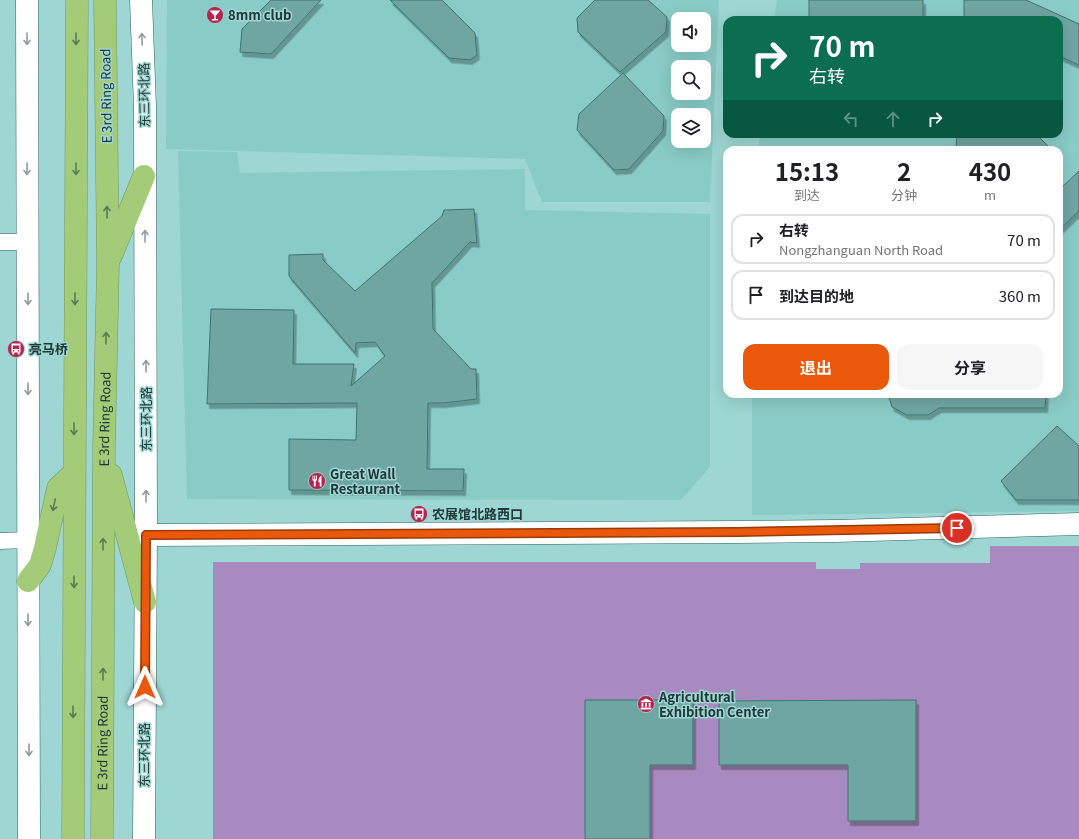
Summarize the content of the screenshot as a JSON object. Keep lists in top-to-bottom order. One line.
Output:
{"streets":{"highway":["E 3rd Ring Road"],"street":["东三环北路"]},"places":{"bar":["8mm club"],"bus stop":["亮马桥","农展馆北路西口"],"restaurant":["Great Wall Restaurant"],"museum":["Agricultural Exhibition Center"]},"page":{"turn":["70 m","右转"],"eta":["15:13","到达","2","分钟","430","m"],"list":[{"name":"右转","note":"Nongzhanguan North Road","value":"70 m"},{"name":"到达目的地","value":"360 m"}],"buttons":["退出","分享"]}}
